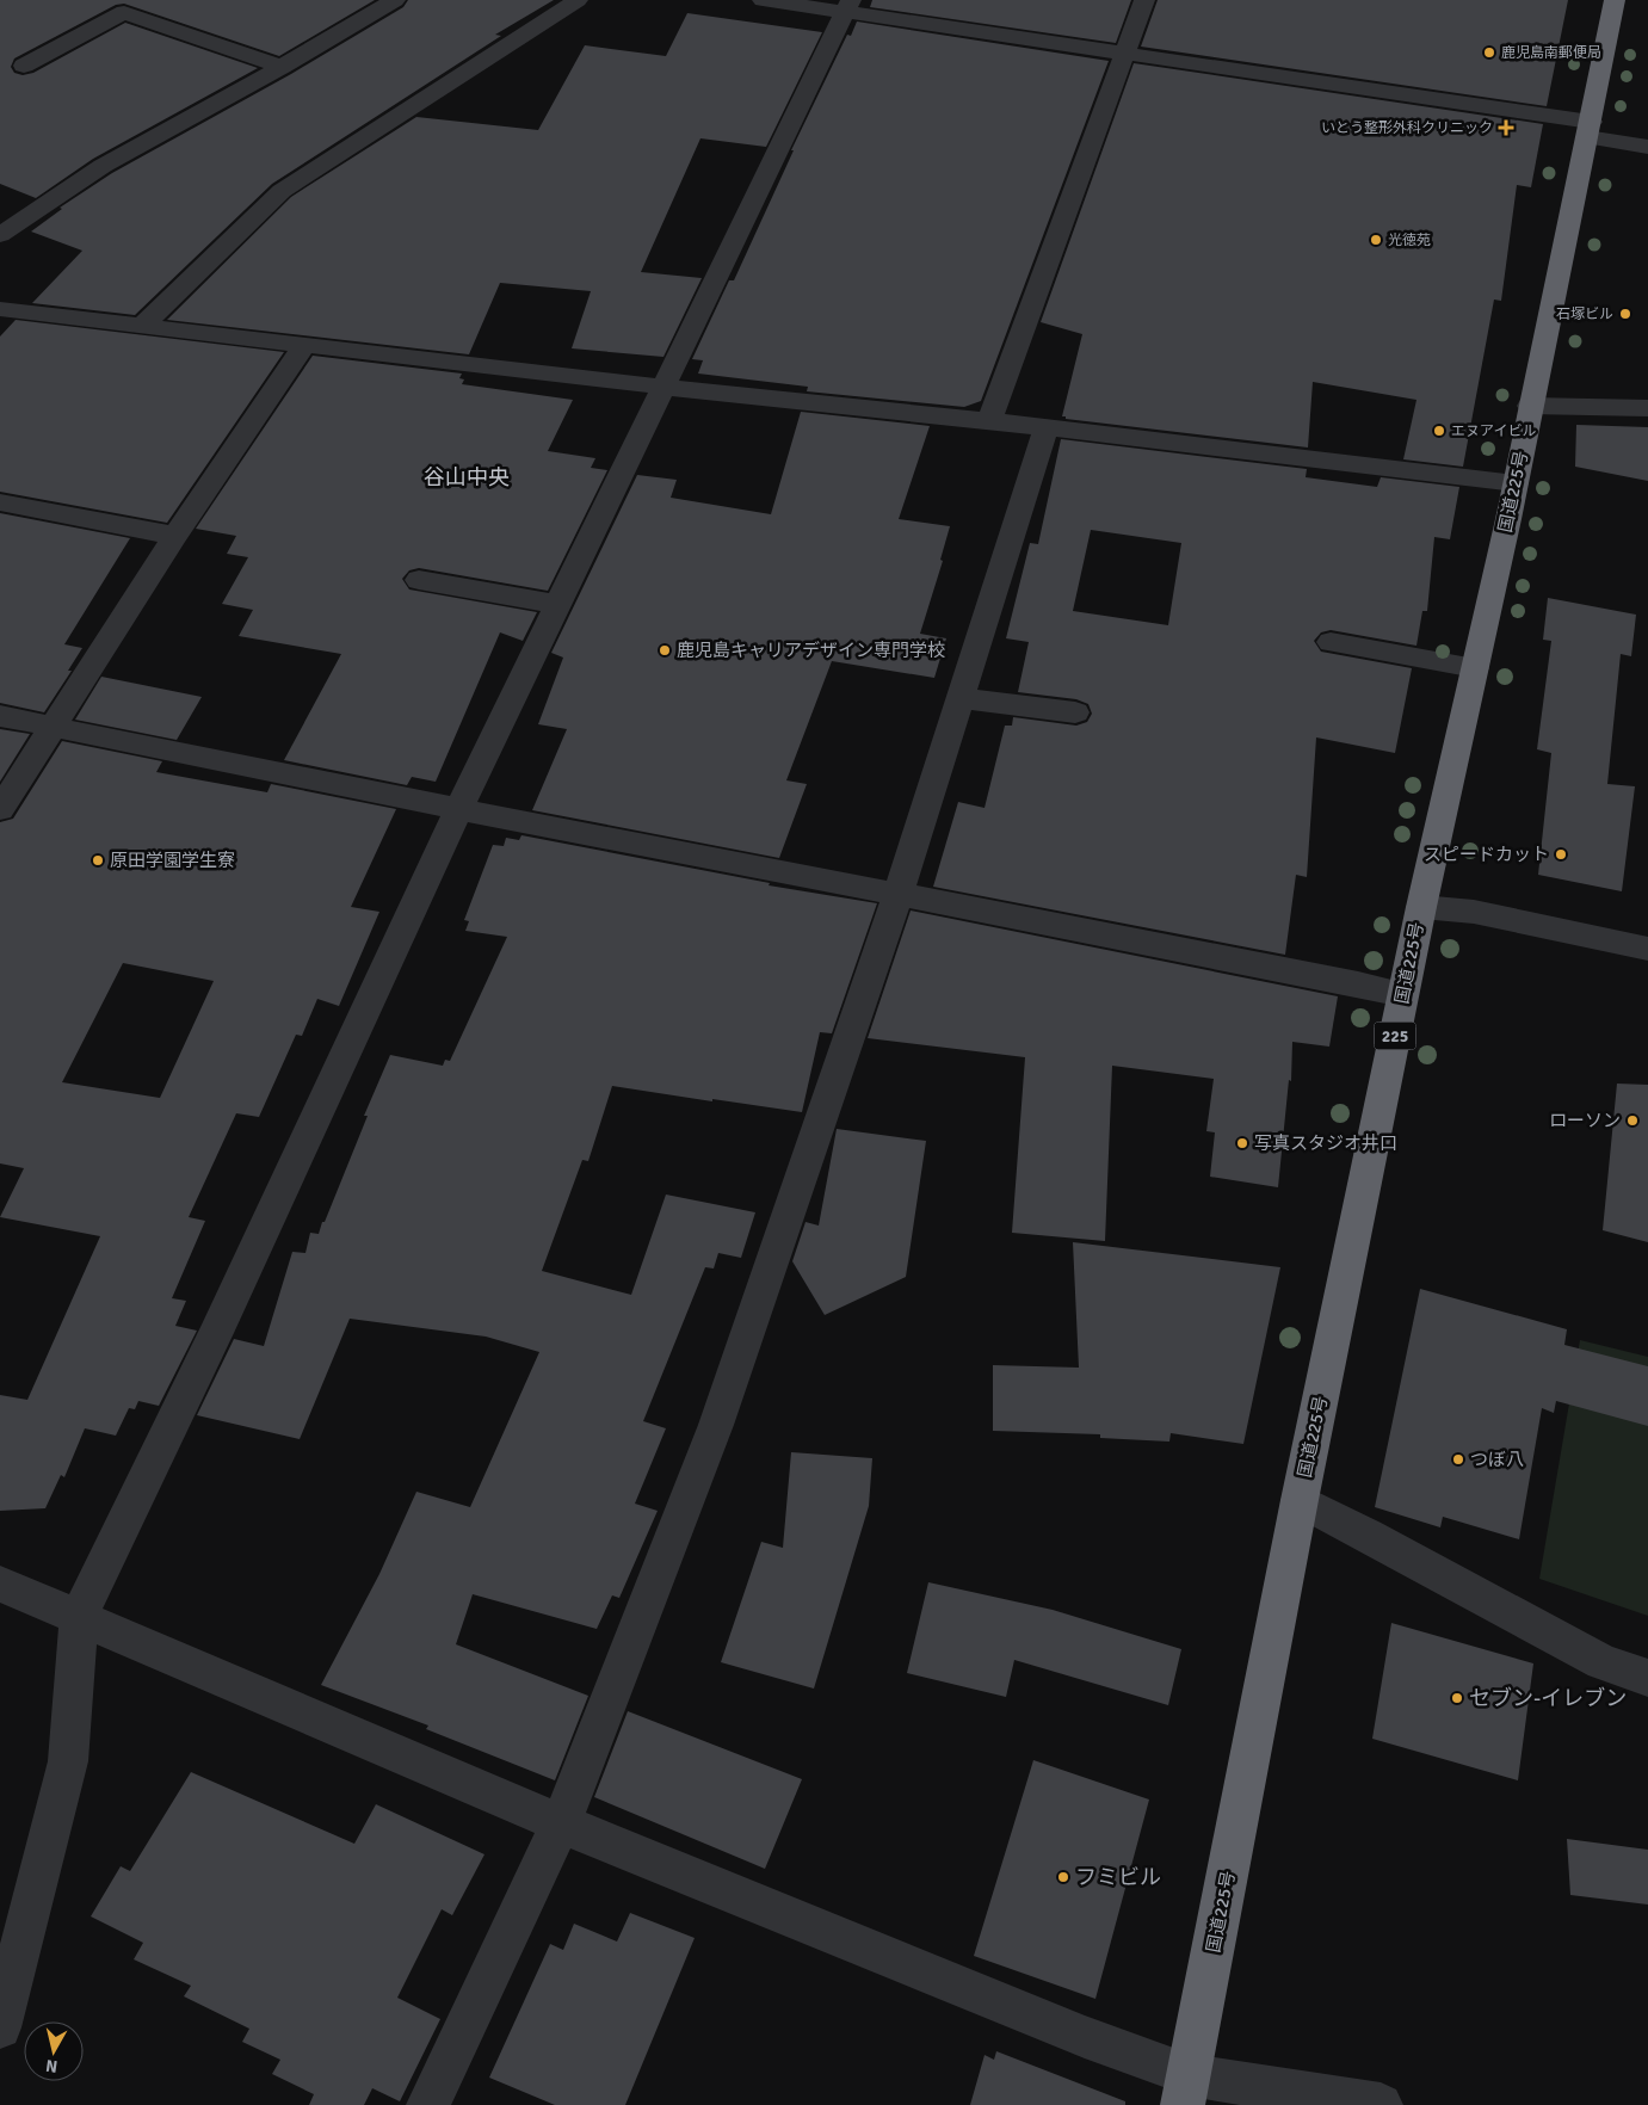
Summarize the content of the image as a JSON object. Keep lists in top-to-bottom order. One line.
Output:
{"streets":{"highway":["国道225号","225"]},"districts":["谷山中央"],"places":{"other":["鹿児島南郵便局","光徳苑","石塚ビル","エヌアイビル","鹿児島キャリアデザイン専門学校","スピードカット","原田学園学生寮","ローソン","写真スタジオ井口","つぼ八","セブン-イレブン","フミビル"],"health":["いとう整形外科クリニック"]},"north":"bottom"}
